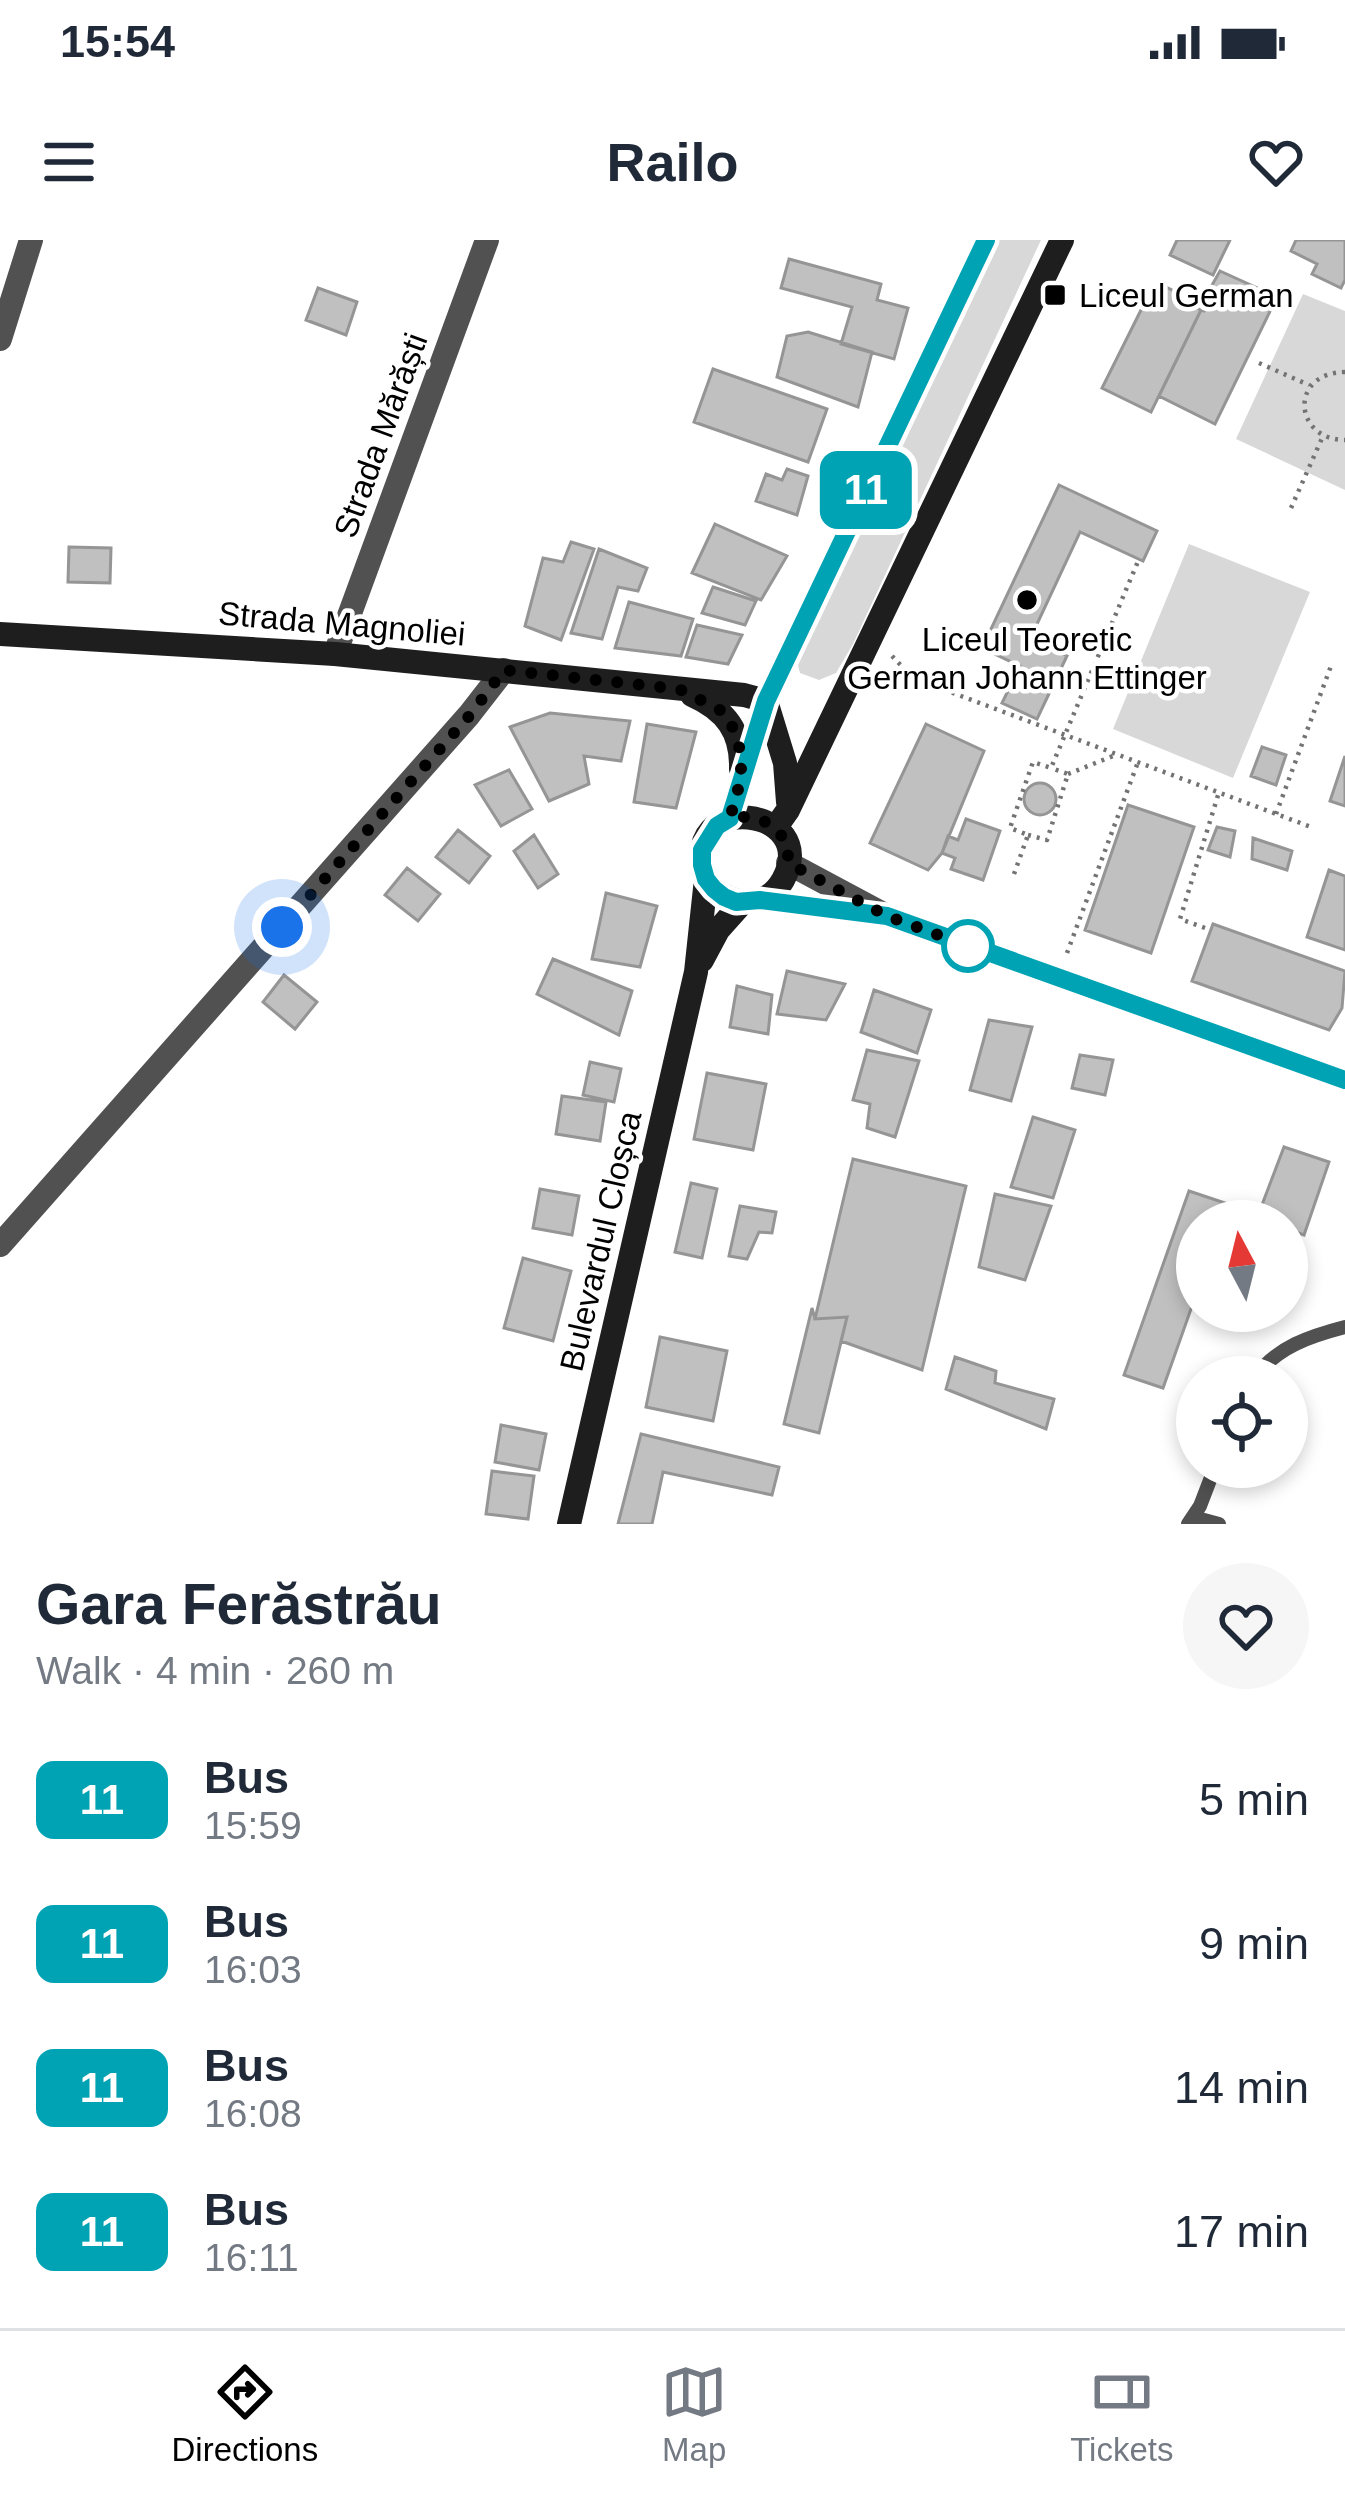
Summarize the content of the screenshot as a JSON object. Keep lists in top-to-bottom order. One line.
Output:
{"streets":{"main road":["Strada Magnoliei","Bulevardul Cloșca"],"street":["Strada Mărăști"]},"crossings":[["Strada Mărăști","Strada Magnoliei"],["Strada Magnoliei","Bulevardul Cloșca"]],"places":{"transit":["Liceul German"],"other":["Liceul Teoretic German Johann Ettinger"]},"lines":["bus line 11"],"north":"top","page":{"status":"15:54","header":"Railo","on_map":"11","heading":["Gara Ferăstrău","Walk · 4 min · 260 m"],"list":[{"mark":"11","name":"Bus","note":"15:59","value":"5 min"},{"mark":"11","name":"Bus","note":"16:03","value":"9 min"},{"mark":"11","name":"Bus","note":"16:08","value":"14 min"},{"mark":"11","name":"Bus","note":"16:11","value":"17 min"}],"tabs":["Directions","Map","Tickets"]}}
